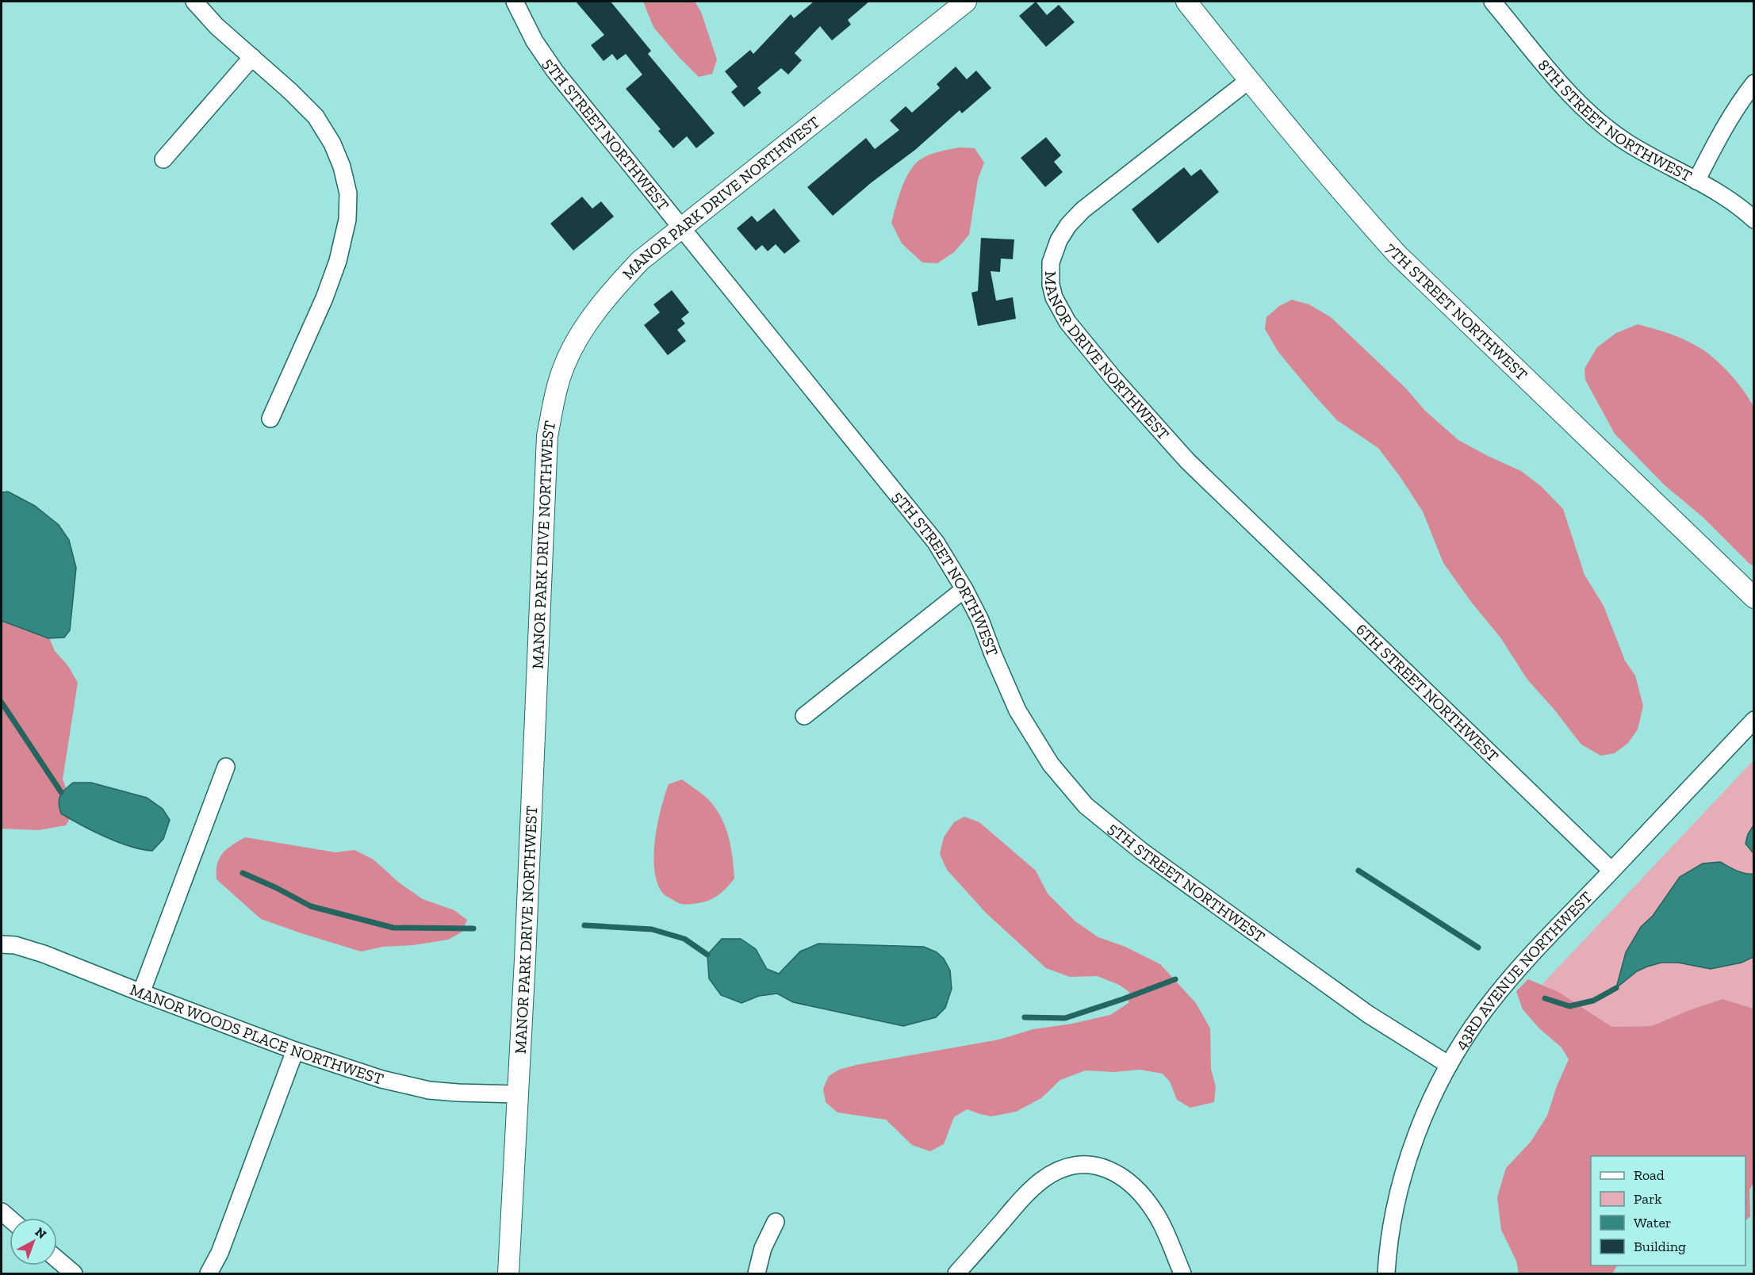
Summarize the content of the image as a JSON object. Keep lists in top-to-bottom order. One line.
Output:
{"streets":{"street":["8TH STREET NORTHWEST","5TH STREET NORTHWEST","MANOR PARK DRIVE NORTHWEST","7TH STREET NORTHWEST","MANOR DRIVE NORTHWEST","6TH STREET NORTHWEST","43RD AVENUE NORTHWEST","MANOR WOODS PLACE NORTHWEST"]},"crossings":[["5TH STREET NORTHWEST","MANOR PARK DRIVE NORTHWEST"],["5TH STREET NORTHWEST","43RD AVENUE NORTHWEST"],["MANOR PARK DRIVE NORTHWEST","MANOR WOODS PLACE NORTHWEST"],["7TH STREET NORTHWEST","MANOR DRIVE NORTHWEST"],["MANOR DRIVE NORTHWEST","6TH STREET NORTHWEST"],["6TH STREET NORTHWEST","43RD AVENUE NORTHWEST"]],"legend":["Road","Park","Water","Building"],"north":"top right"}
